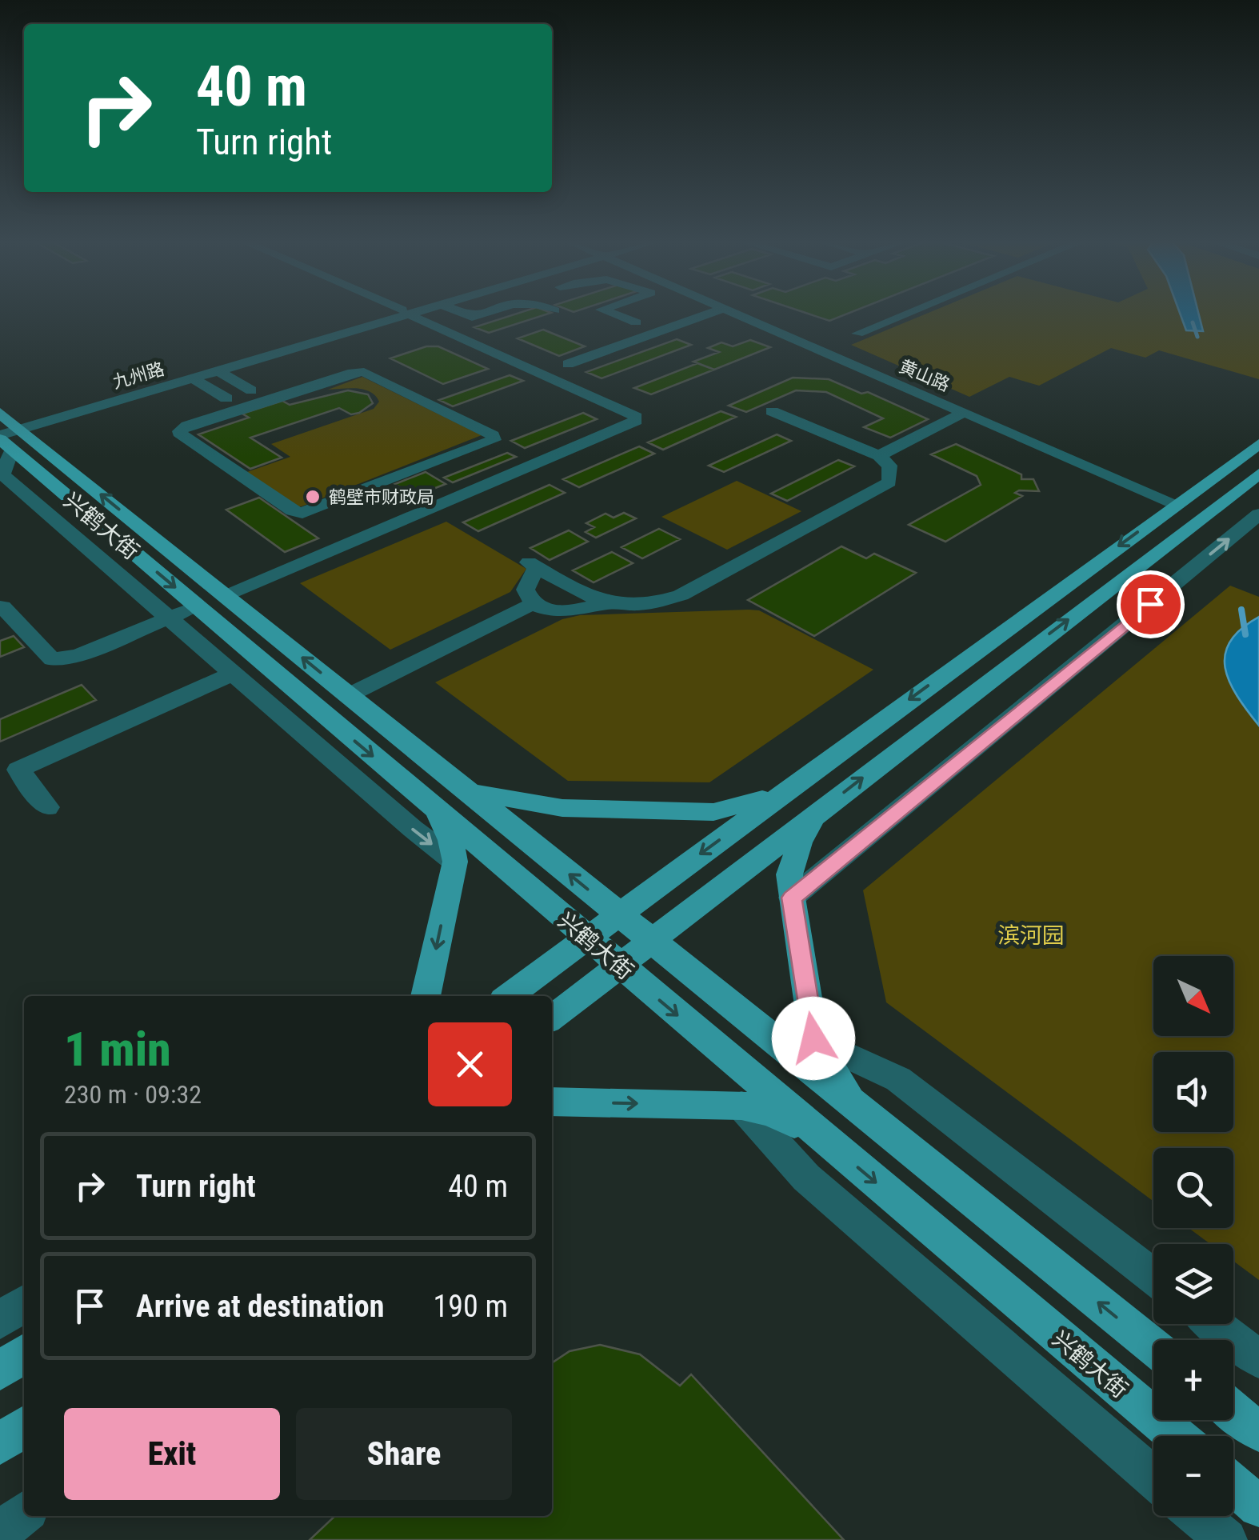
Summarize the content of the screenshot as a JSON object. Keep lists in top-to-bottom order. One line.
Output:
{"streets":{"main road":["兴鹤大街"],"street":["九州路","黄山路"]},"crossings":[["九州路","兴鹤大街"]],"parks":["滨河园"],"places":["鹤壁市财政局"],"north":"bottom right","page":{"turn":["40 m","Turn right"],"map_buttons":["+","−"],"heading":["1 min","230 m · 09:32"],"list":[{"name":"Turn right","value":"40 m"},{"name":"Arrive at destination","value":"190 m"}],"buttons":["Exit","Share"]}}
